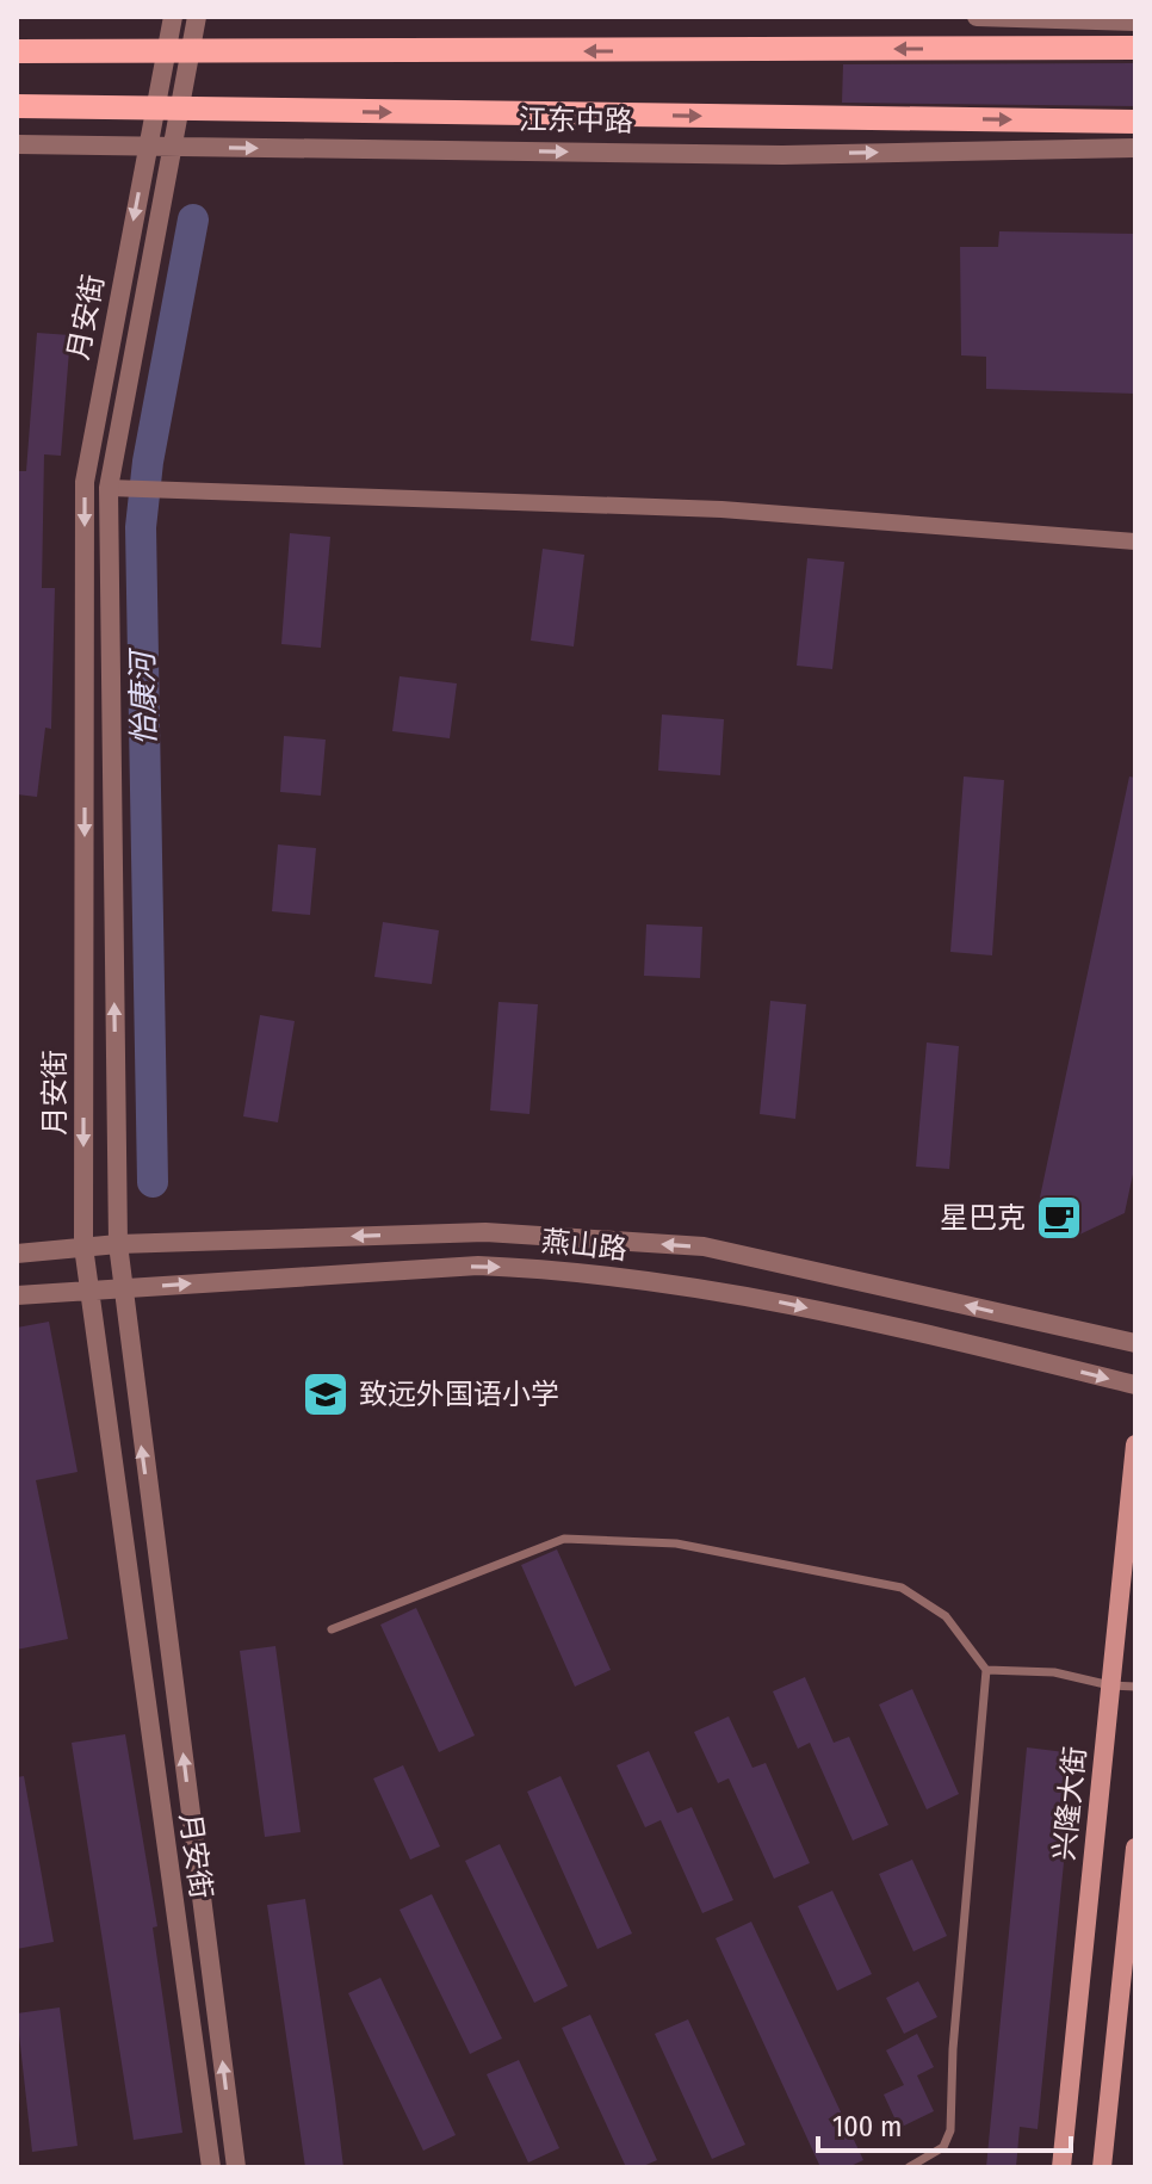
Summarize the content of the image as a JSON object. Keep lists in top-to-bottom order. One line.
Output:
{"streets":{"main road":["江东中路","兴隆大街"],"street":["月安街","燕山路"]},"crossings":[["江东中路","月安街"],["月安街","燕山路"]],"water":["怡康河"],"places":{"cafe":["星巴克"],"school or university":["致远外国语小学"]},"scale_bar":"100 m"}
